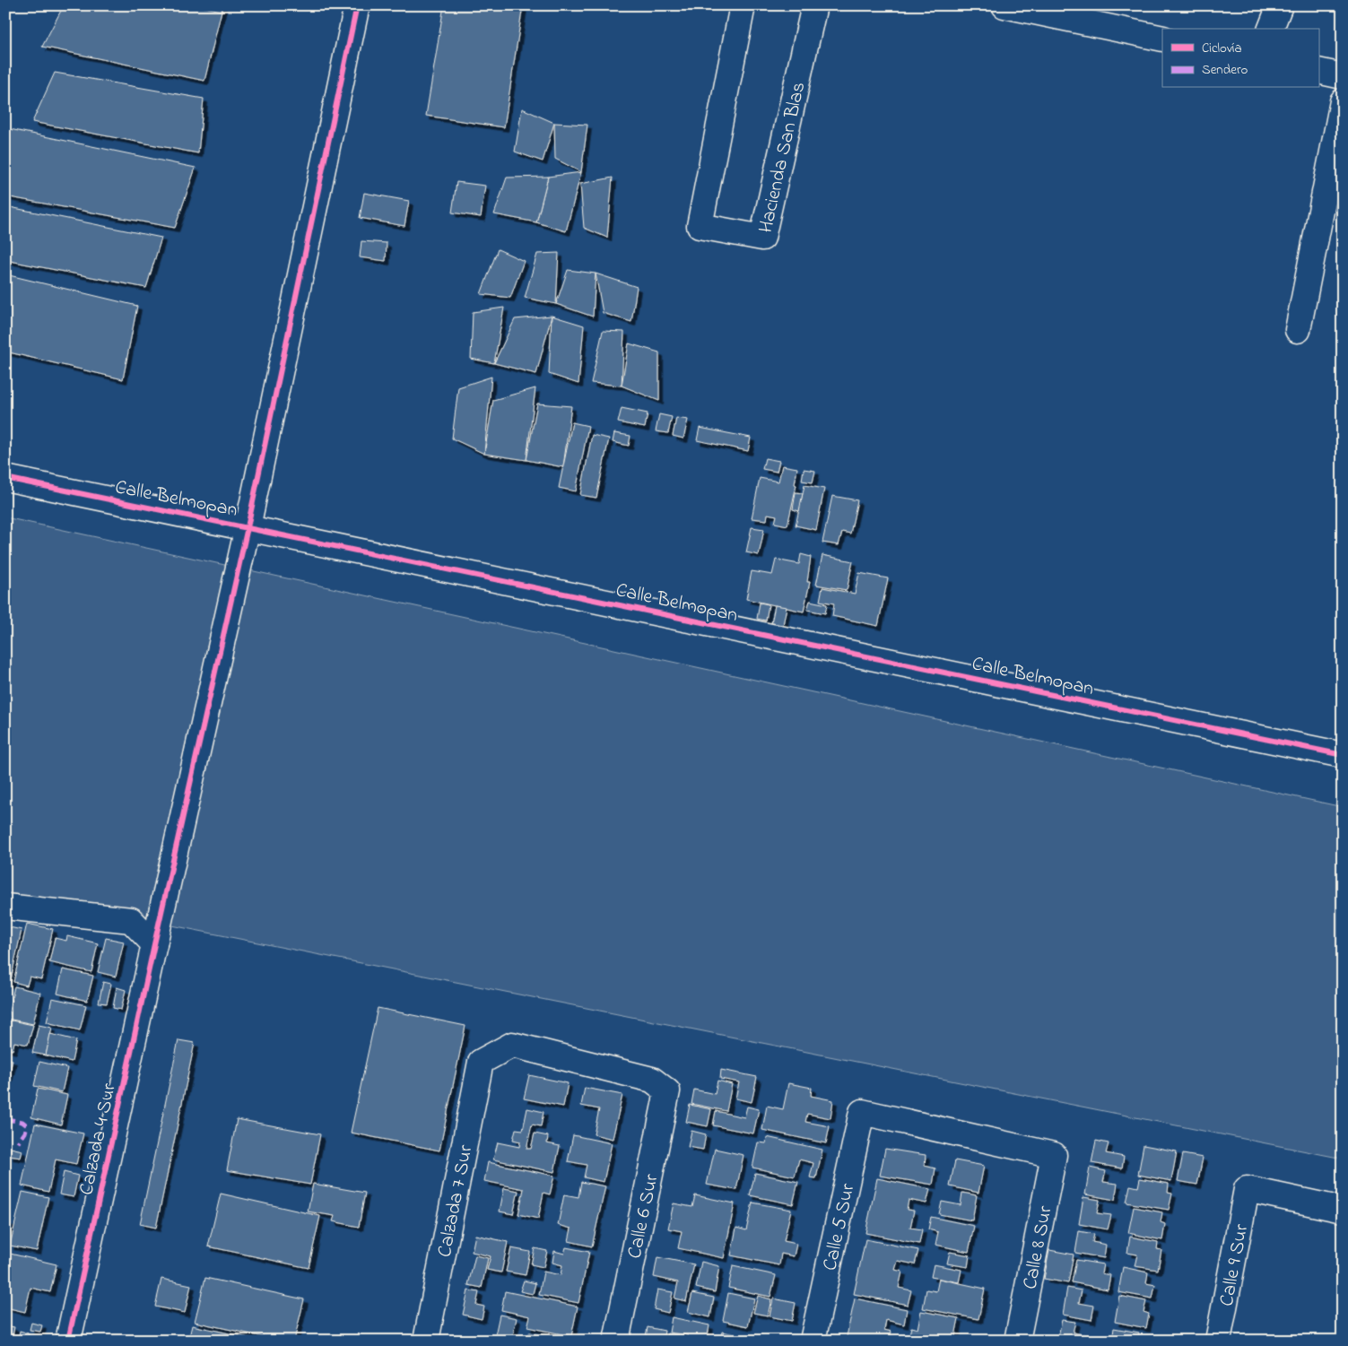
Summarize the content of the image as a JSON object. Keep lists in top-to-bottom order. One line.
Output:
{"streets":{"street":["Hacienda San Blas","Calle Belmopan","Calzada 4 Sur","Calzada 7 Sur","Calle 6 Sur","Calle 5 Sur","Calle 8 Sur","Calle 9 Sur"]},"crossings":[["Calle Belmopan","Calzada 4 Sur"],["Calzada 7 Sur","Calle 6 Sur"],["Calle 5 Sur","Calle 8 Sur"]],"legend":["Ciclovía","Sendero"]}
